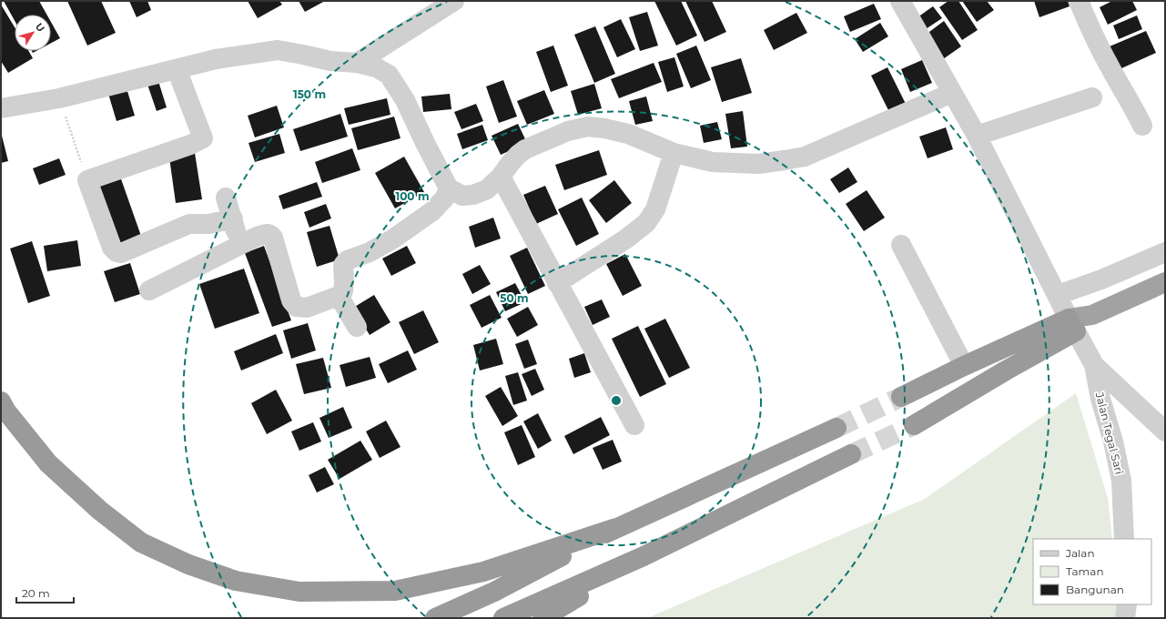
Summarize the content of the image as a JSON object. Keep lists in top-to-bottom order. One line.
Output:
{"streets":{"street":["Jalan Tegal Sari"]},"legend":["Jalan","Taman","Bangunan"],"scale_bar":"20 m","north":"top right","rings":["150 m","100 m","50 m"]}
